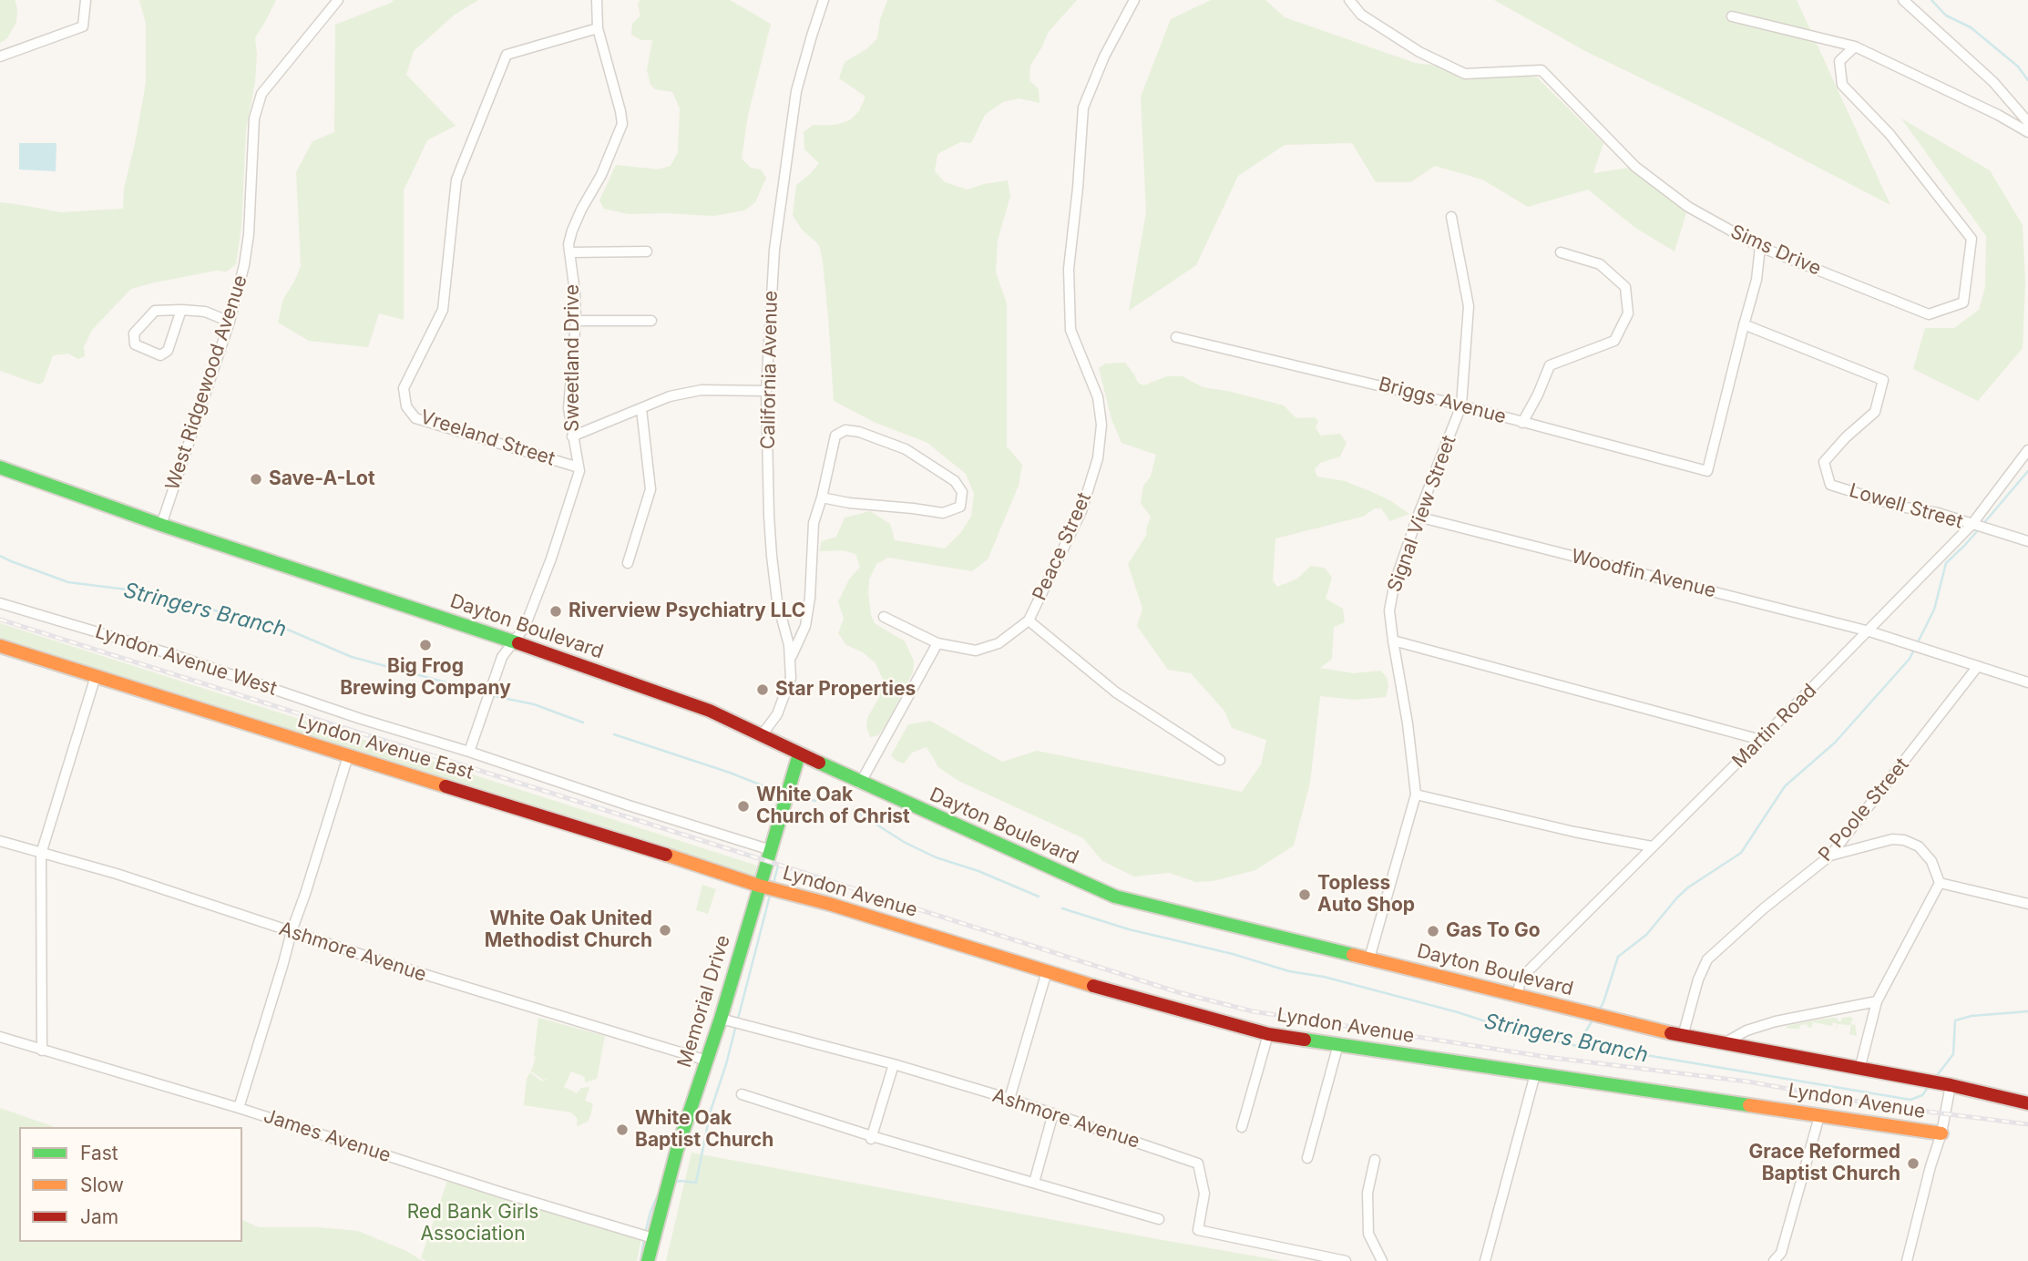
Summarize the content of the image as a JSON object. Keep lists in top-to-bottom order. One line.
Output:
{"streets":{"street":["Sims Drive","Sweetland Drive","California Avenue","West Ridgewood Avenue","Briggs Avenue","Vreeland Street","Lowell Street","Signal View Street","Peace Street","Woodfin Avenue","Dayton Boulevard","Lyndon Avenue West","Martin Road","Lyndon Avenue East","P Poole Street","Lyndon Avenue","Ashmore Avenue","Memorial Drive","James Avenue"]},"crossings":[["Sweetland Drive","Vreeland Street"],["Sweetland Drive","Dayton Boulevard"],["Sweetland Drive","Lyndon Avenue West"],["California Avenue","Dayton Boulevard"],["West Ridgewood Avenue","Dayton Boulevard"],["Briggs Avenue","Lowell Street"],["Briggs Avenue","Signal View Street"],["Lowell Street","Martin Road"],["Signal View Street","Woodfin Avenue"],["Signal View Street","Dayton Boulevard"],["Woodfin Avenue","Martin Road"],["Woodfin Avenue","P Poole Street"],["Dayton Boulevard","Martin Road"],["Dayton Boulevard","P Poole Street"],["Dayton Boulevard","Memorial Drive"],["Lyndon Avenue West","Memorial Drive"],["Lyndon Avenue East","Lyndon Avenue"],["Lyndon Avenue East","Memorial Drive"],["Lyndon Avenue","Memorial Drive"],["Ashmore Avenue","Memorial Drive"],["Memorial Drive","James Avenue"]],"water":["Stringers Branch"],"parks":["Red Bank Girls Association"],"places":["Save-A-Lot","Riverview Psychiatry LLC","Big Frog Brewing Company","Star Properties","White Oak Church of Christ","Topless Auto Shop","White Oak United Methodist Church","Gas To Go","White Oak Baptist Church","Grace Reformed Baptist Church"],"legend":["Fast","Slow","Jam"]}
